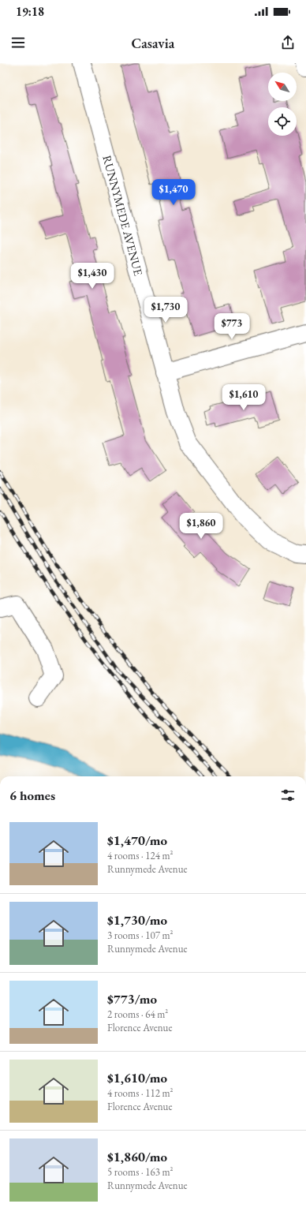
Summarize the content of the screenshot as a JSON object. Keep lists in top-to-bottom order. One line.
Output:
{"streets":{"street":["RUNNYMEDE AVENUE"]},"north":"top left","page":{"status":"19:18","header":"Casavia","price":["$1,470","$1,430","$1,730","$773","$1,610","$1,860"],"heading":"6 homes","list":[{"name":"$1,470/mo","note":"4 rooms · 124 m² · Runnymede Avenue"},{"name":"$1,730/mo","note":"3 rooms · 107 m² · Runnymede Avenue"},{"name":"$773/mo","note":"2 rooms · 64 m² · Florence Avenue"},{"name":"$1,610/mo","note":"4 rooms · 112 m² · Florence Avenue"},{"name":"$1,860/mo","note":"5 rooms · 163 m² · Runnymede Avenue"}]}}
